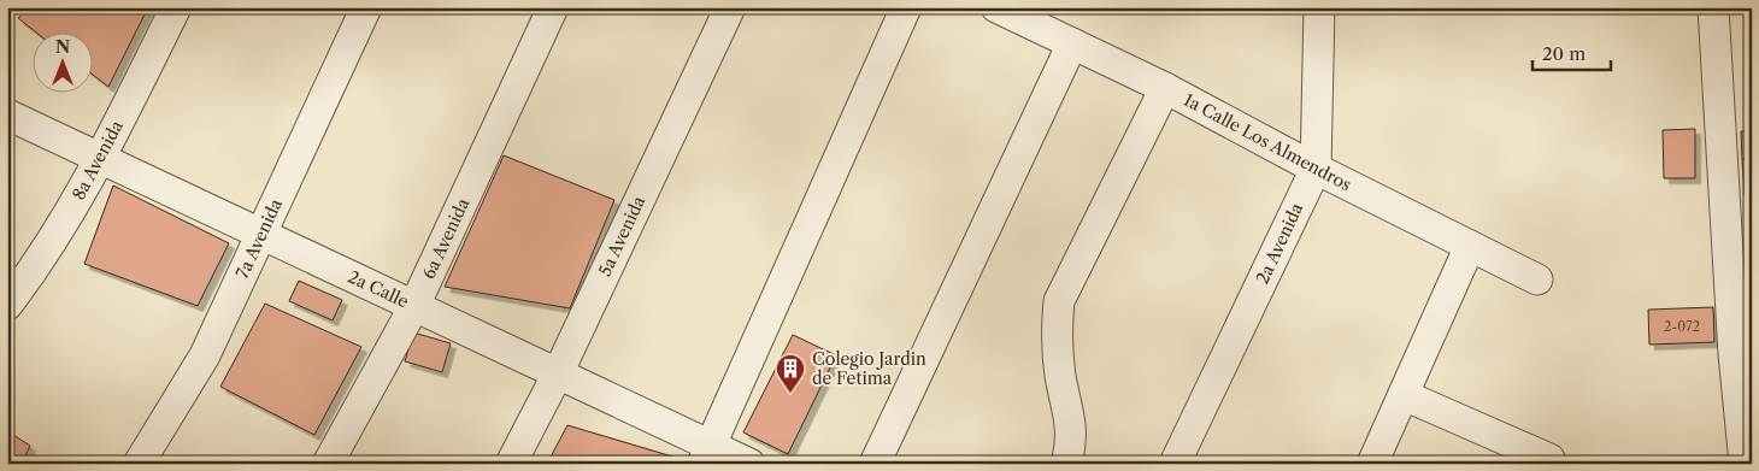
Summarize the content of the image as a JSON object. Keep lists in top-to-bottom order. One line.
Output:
{"streets":{"street":["1a Calle Los Almendros","8a Avenida","5a Avenida","7a Avenida","6a Avenida","2a Avenida","2a Calle"]},"crossings":[["1a Calle Los Almendros","2a Avenida"],["8a Avenida","2a Calle"],["5a Avenida","2a Calle"],["7a Avenida","2a Calle"],["6a Avenida","2a Calle"]],"places":{"building":["Colegio Jardin de Fetima"]},"house_numbers":["2-072"],"scale_bar":"20 m","north":"top"}
